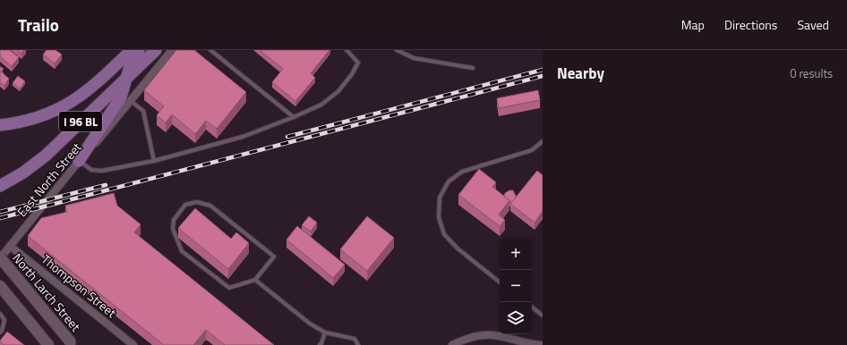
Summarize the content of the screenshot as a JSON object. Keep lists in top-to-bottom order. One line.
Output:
{"streets":{"main road":["I 96 BL","North Larch Street"],"street":["East North Street","Thompson Street"]},"crossings":[["East North Street","Thompson Street"],["East North Street","North Larch Street"]],"page":{"header":"Trailo","nav":["Map","Directions","Saved"],"heading":["Nearby","0 results"],"map_buttons":["+","−"]}}
